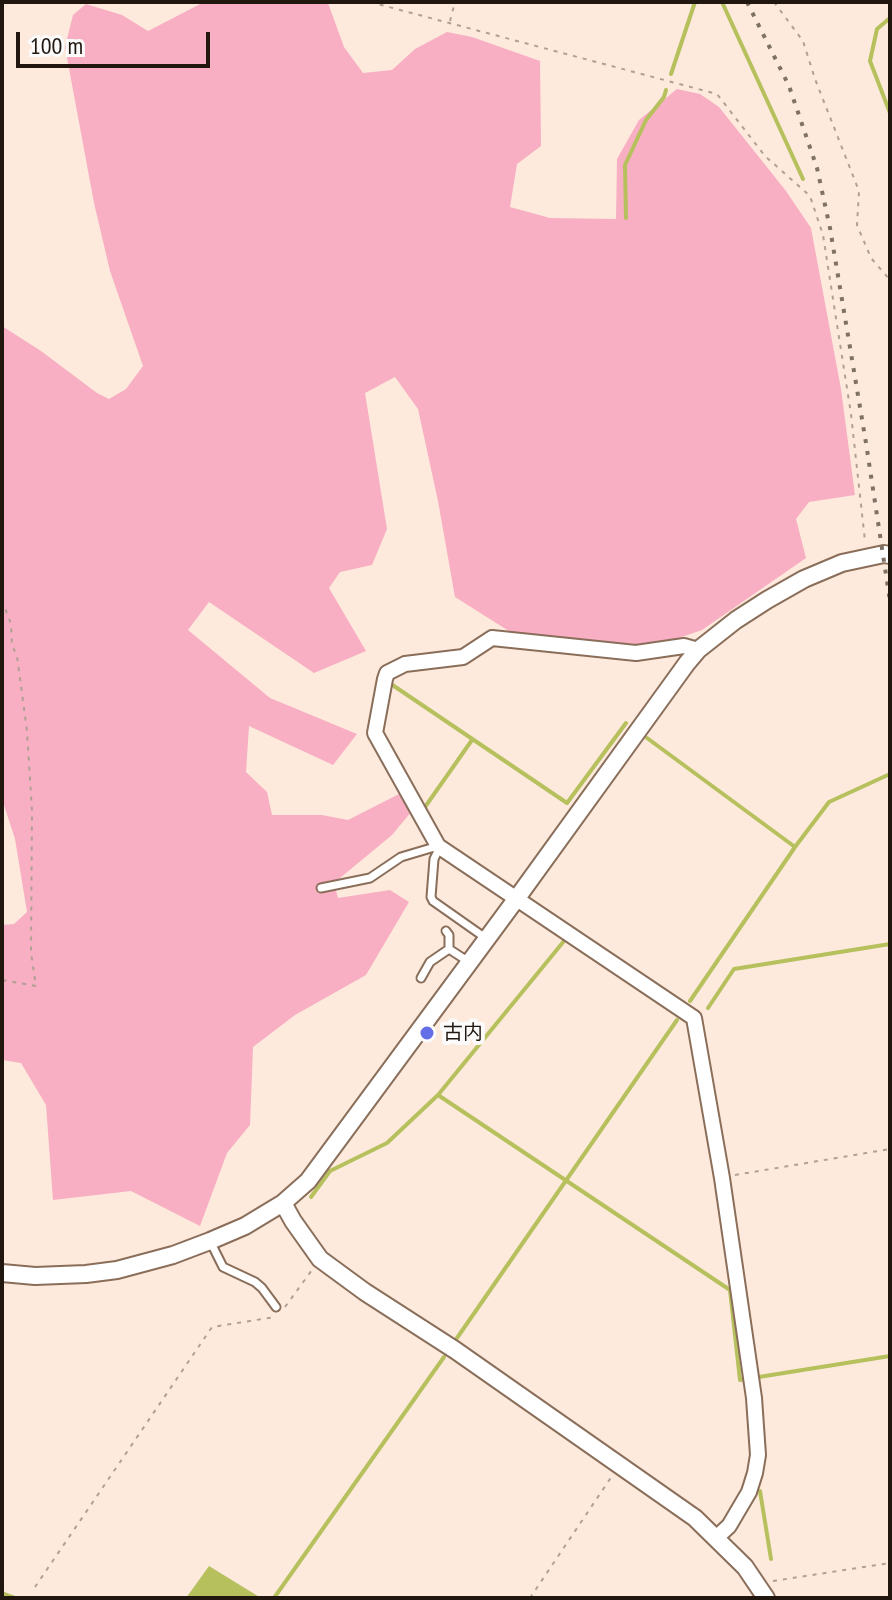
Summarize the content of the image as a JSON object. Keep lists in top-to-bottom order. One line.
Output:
{"places":["古内"],"scale_bar":"100 m"}
